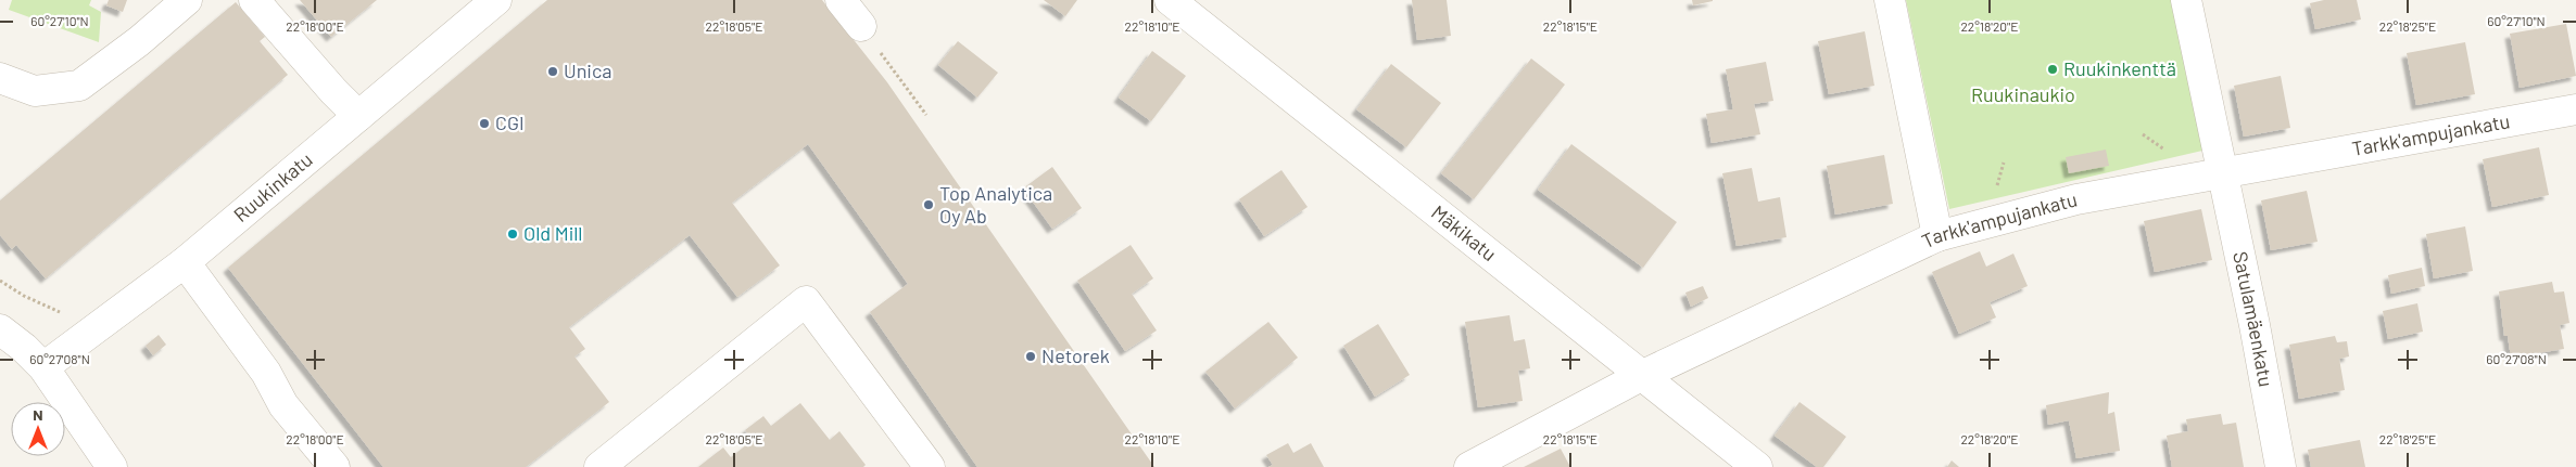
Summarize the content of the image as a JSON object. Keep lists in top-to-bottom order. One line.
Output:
{"streets":{"street":["Tarkk'ampujankatu","Ruukinkatu","Mäkikatu","Satulamäenkatu"]},"crossings":[["Tarkk'ampujankatu","Mäkikatu"],["Tarkk'ampujankatu","Satulamäenkatu"]],"parks":["Ruukinaukio"],"places":["Ruukinkenttä","Unica","CGI","Top Analytica Oy Ab","Old Mill","Netorek"],"north":"top","coordinates":["60°27'10\"N","22°18'00\"E","22°18'05\"E","22°18'10\"E","22°18'15\"E","22°18'20\"E","22°18'25\"E","60°27'08\"N"]}
